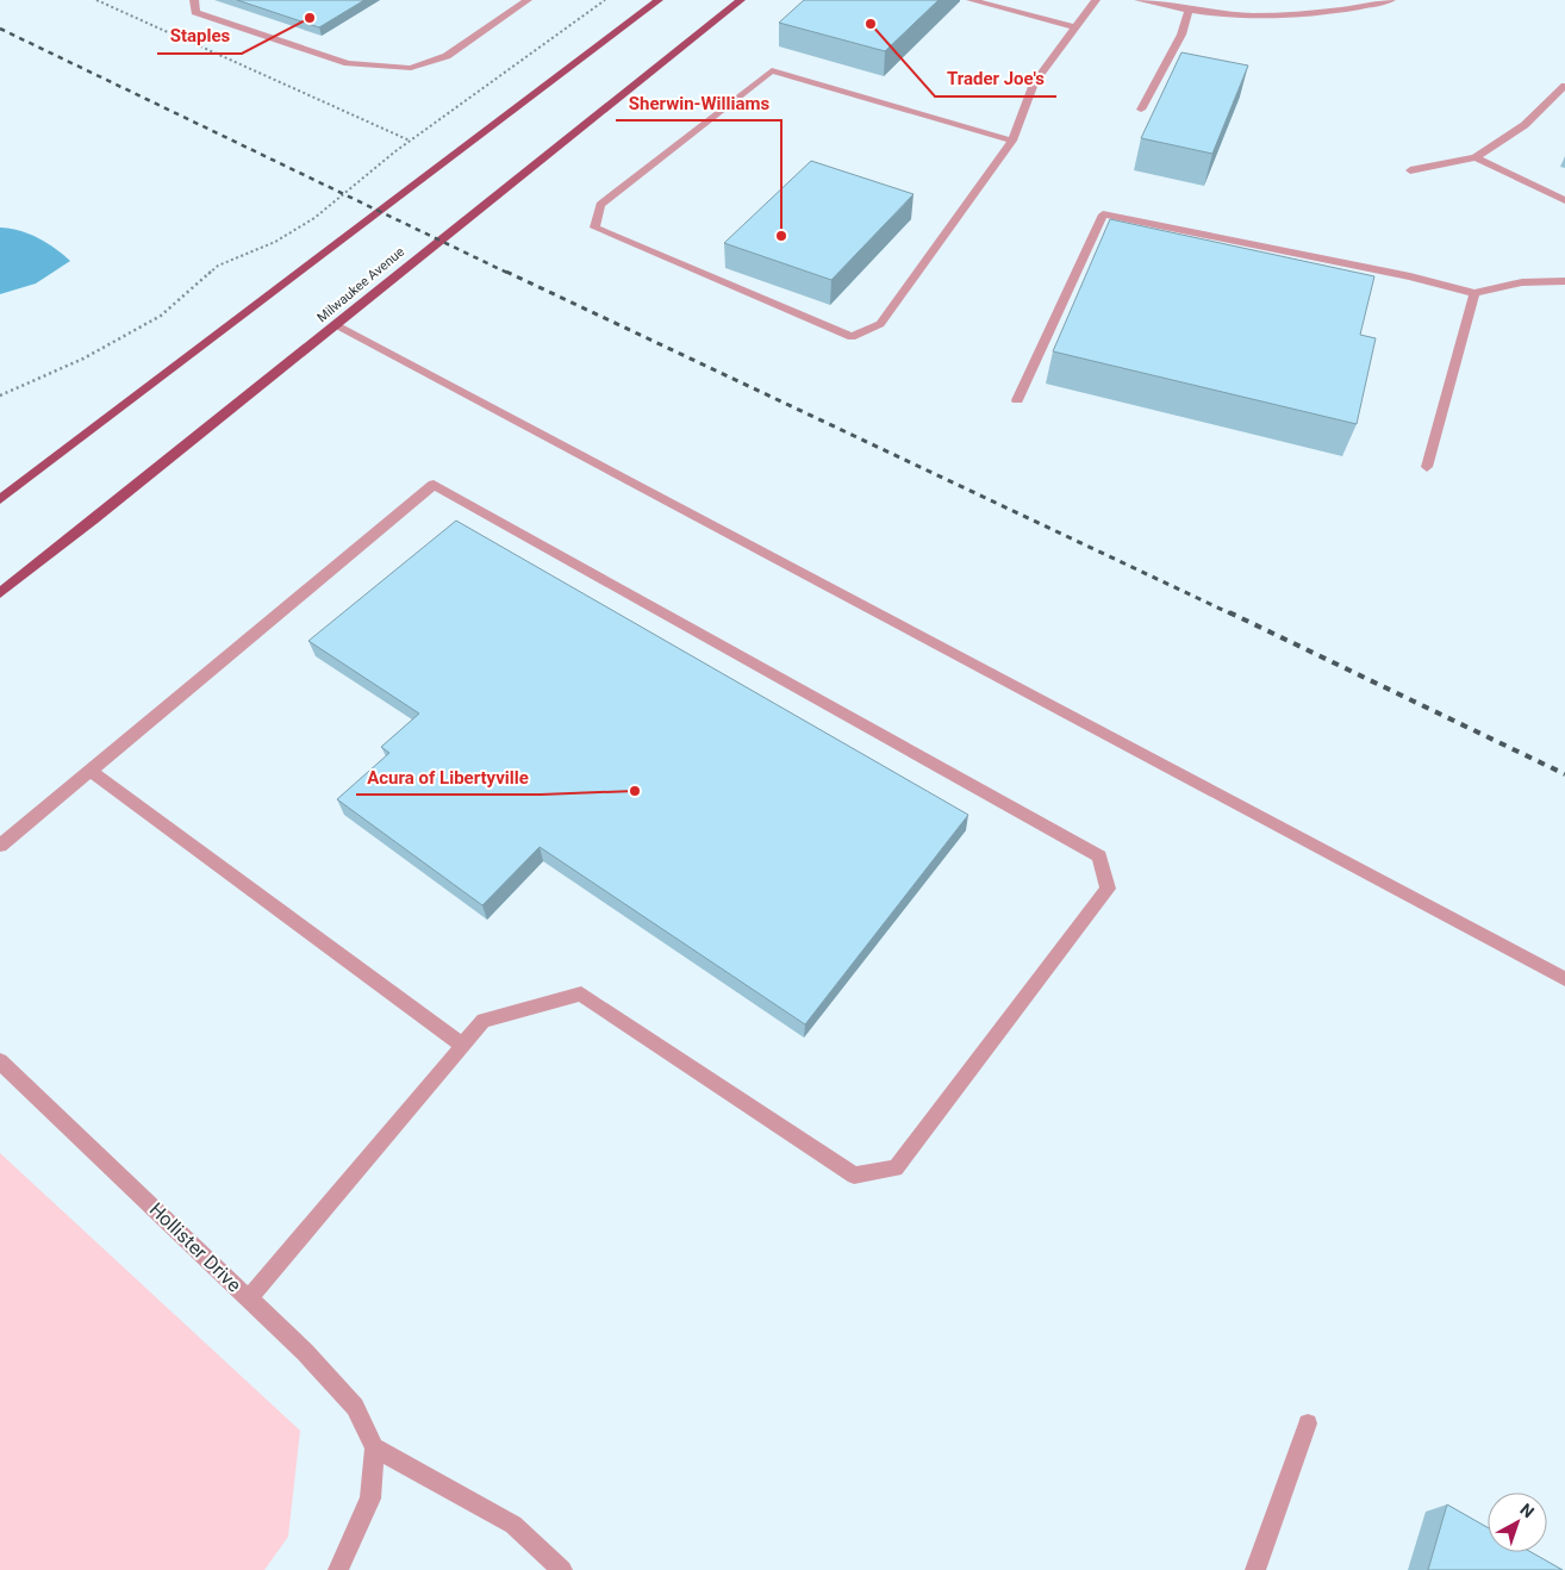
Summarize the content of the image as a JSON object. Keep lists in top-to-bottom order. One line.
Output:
{"streets":{"main road":["Milwaukee Avenue"],"street":["Hollister Drive"]},"places":["Staples","Trader Joe's","Sherwin-Williams","Acura of Libertyville"],"north":"top right"}
